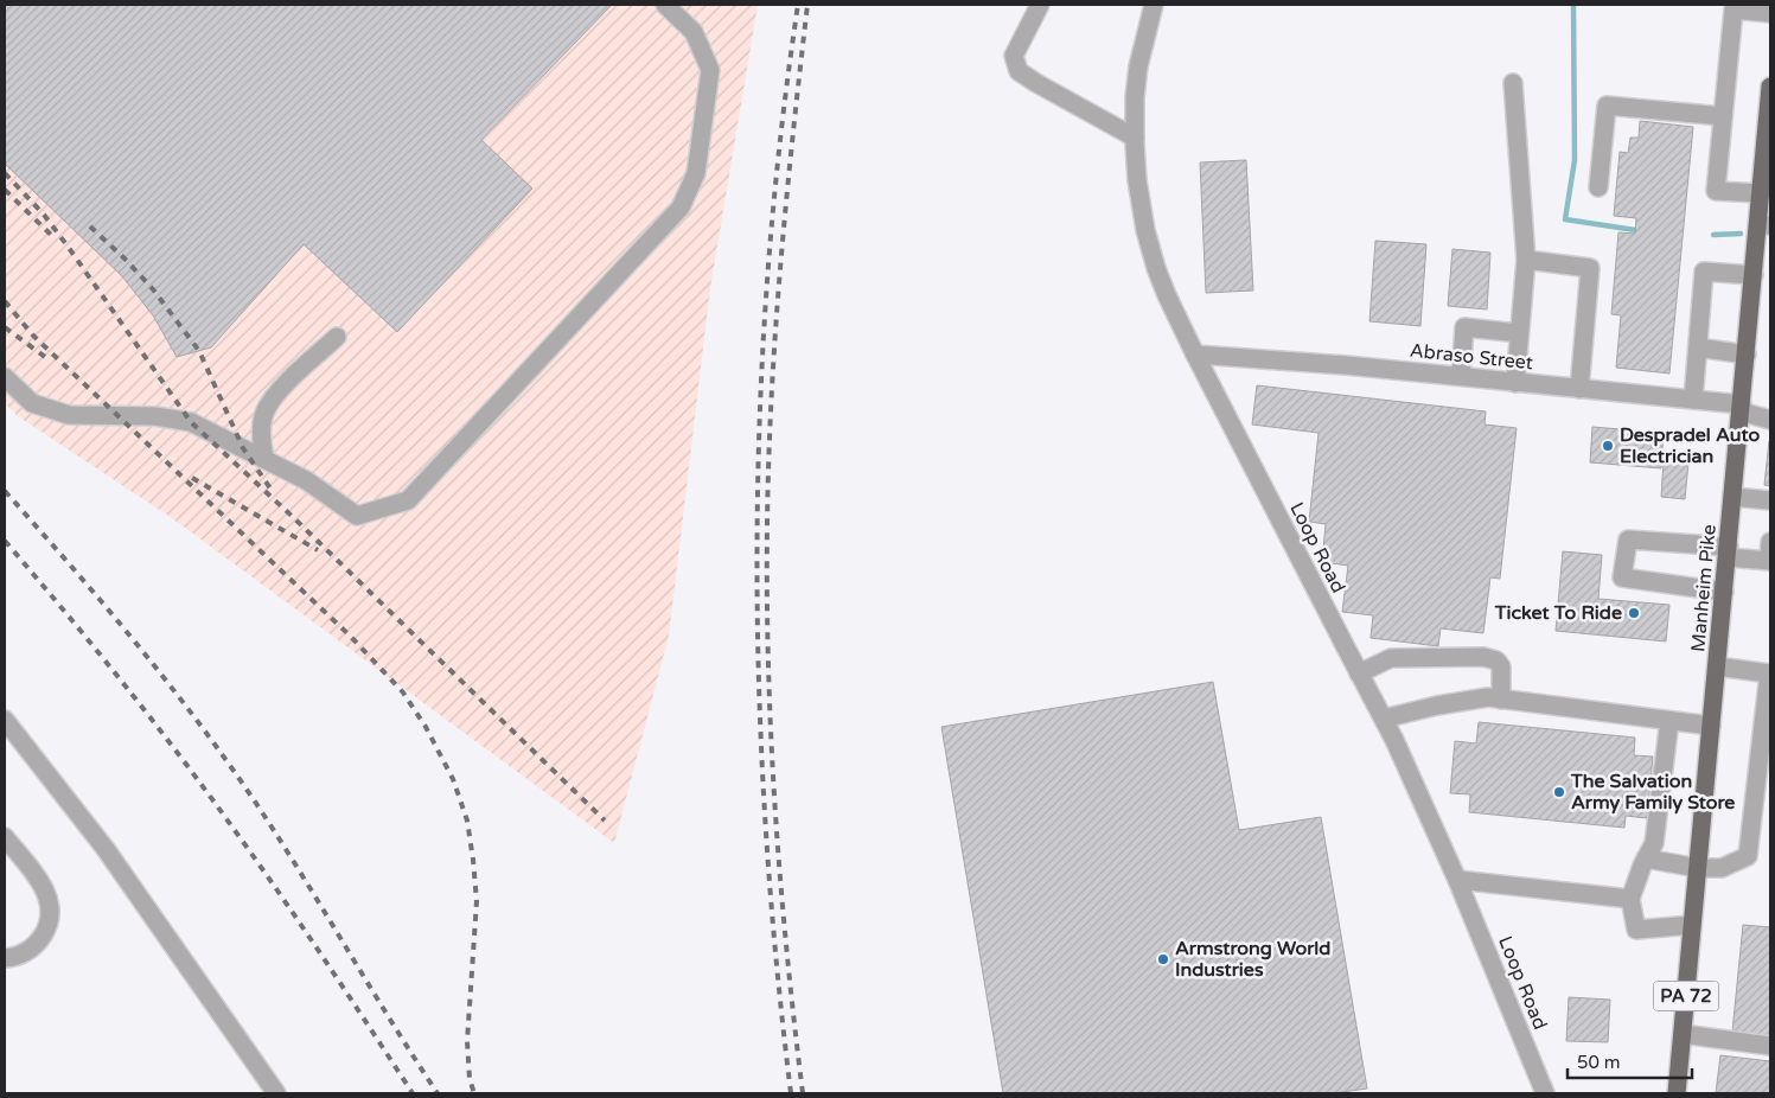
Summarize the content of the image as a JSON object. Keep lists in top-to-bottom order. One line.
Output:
{"streets":{"main road":["Manheim Pike","PA 72"],"street":["Abraso Street","Loop Road"]},"crossings":[["Abraso Street","Loop Road"],["Abraso Street","Manheim Pike"]],"places":["Despradel Auto Electrician","Ticket To Ride","The Salvation Army Family Store","Armstrong World Industries"],"scale_bar":"50 m"}
